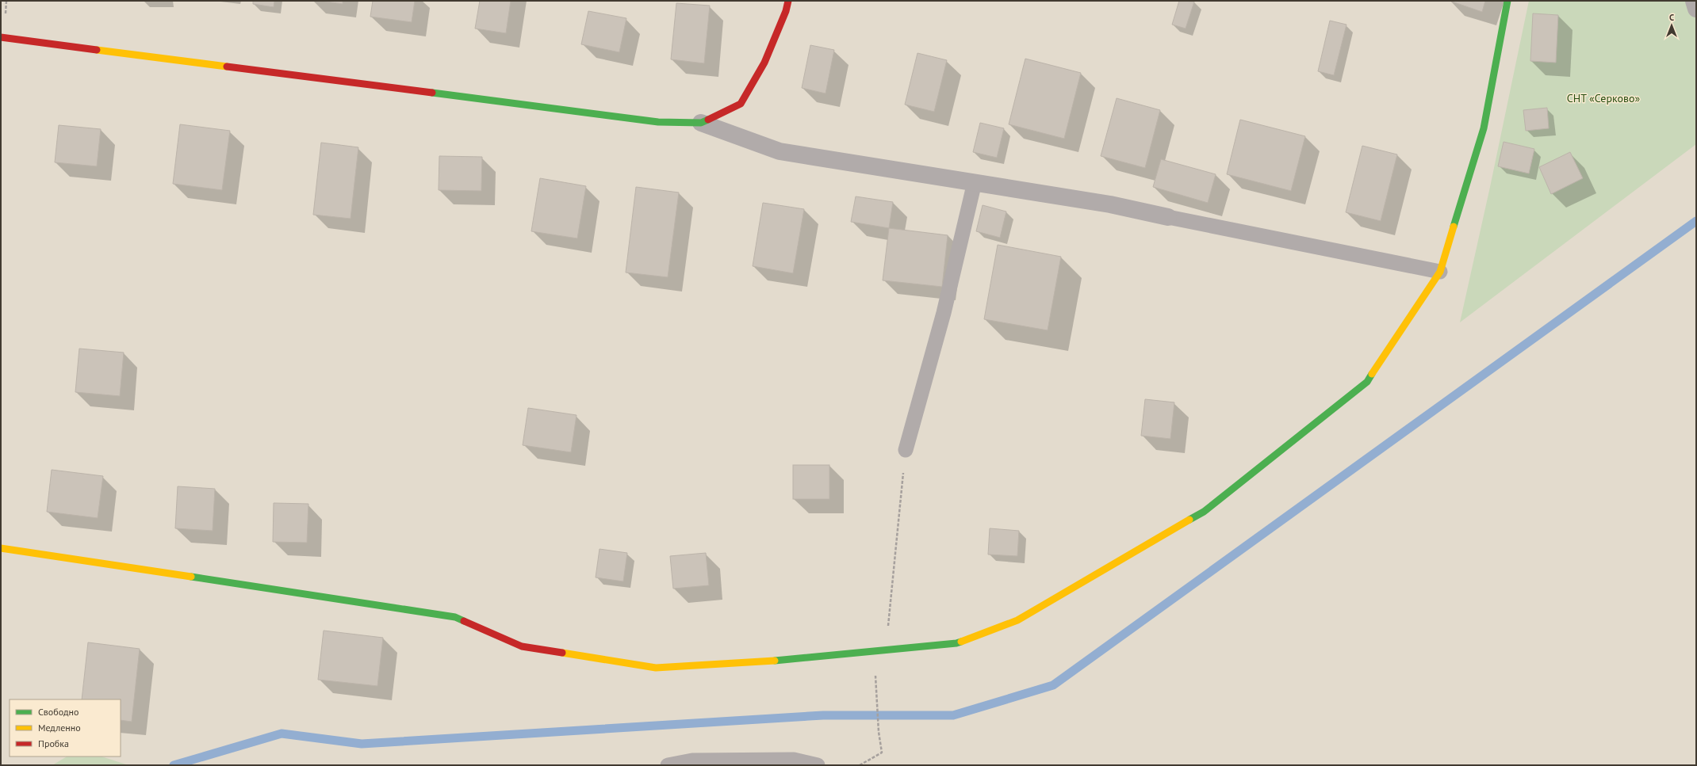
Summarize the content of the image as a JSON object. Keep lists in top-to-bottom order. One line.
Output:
{"parks":["СНТ «Серково»"],"legend":["Свободно","Медленно","Пробка"],"north":"top"}
